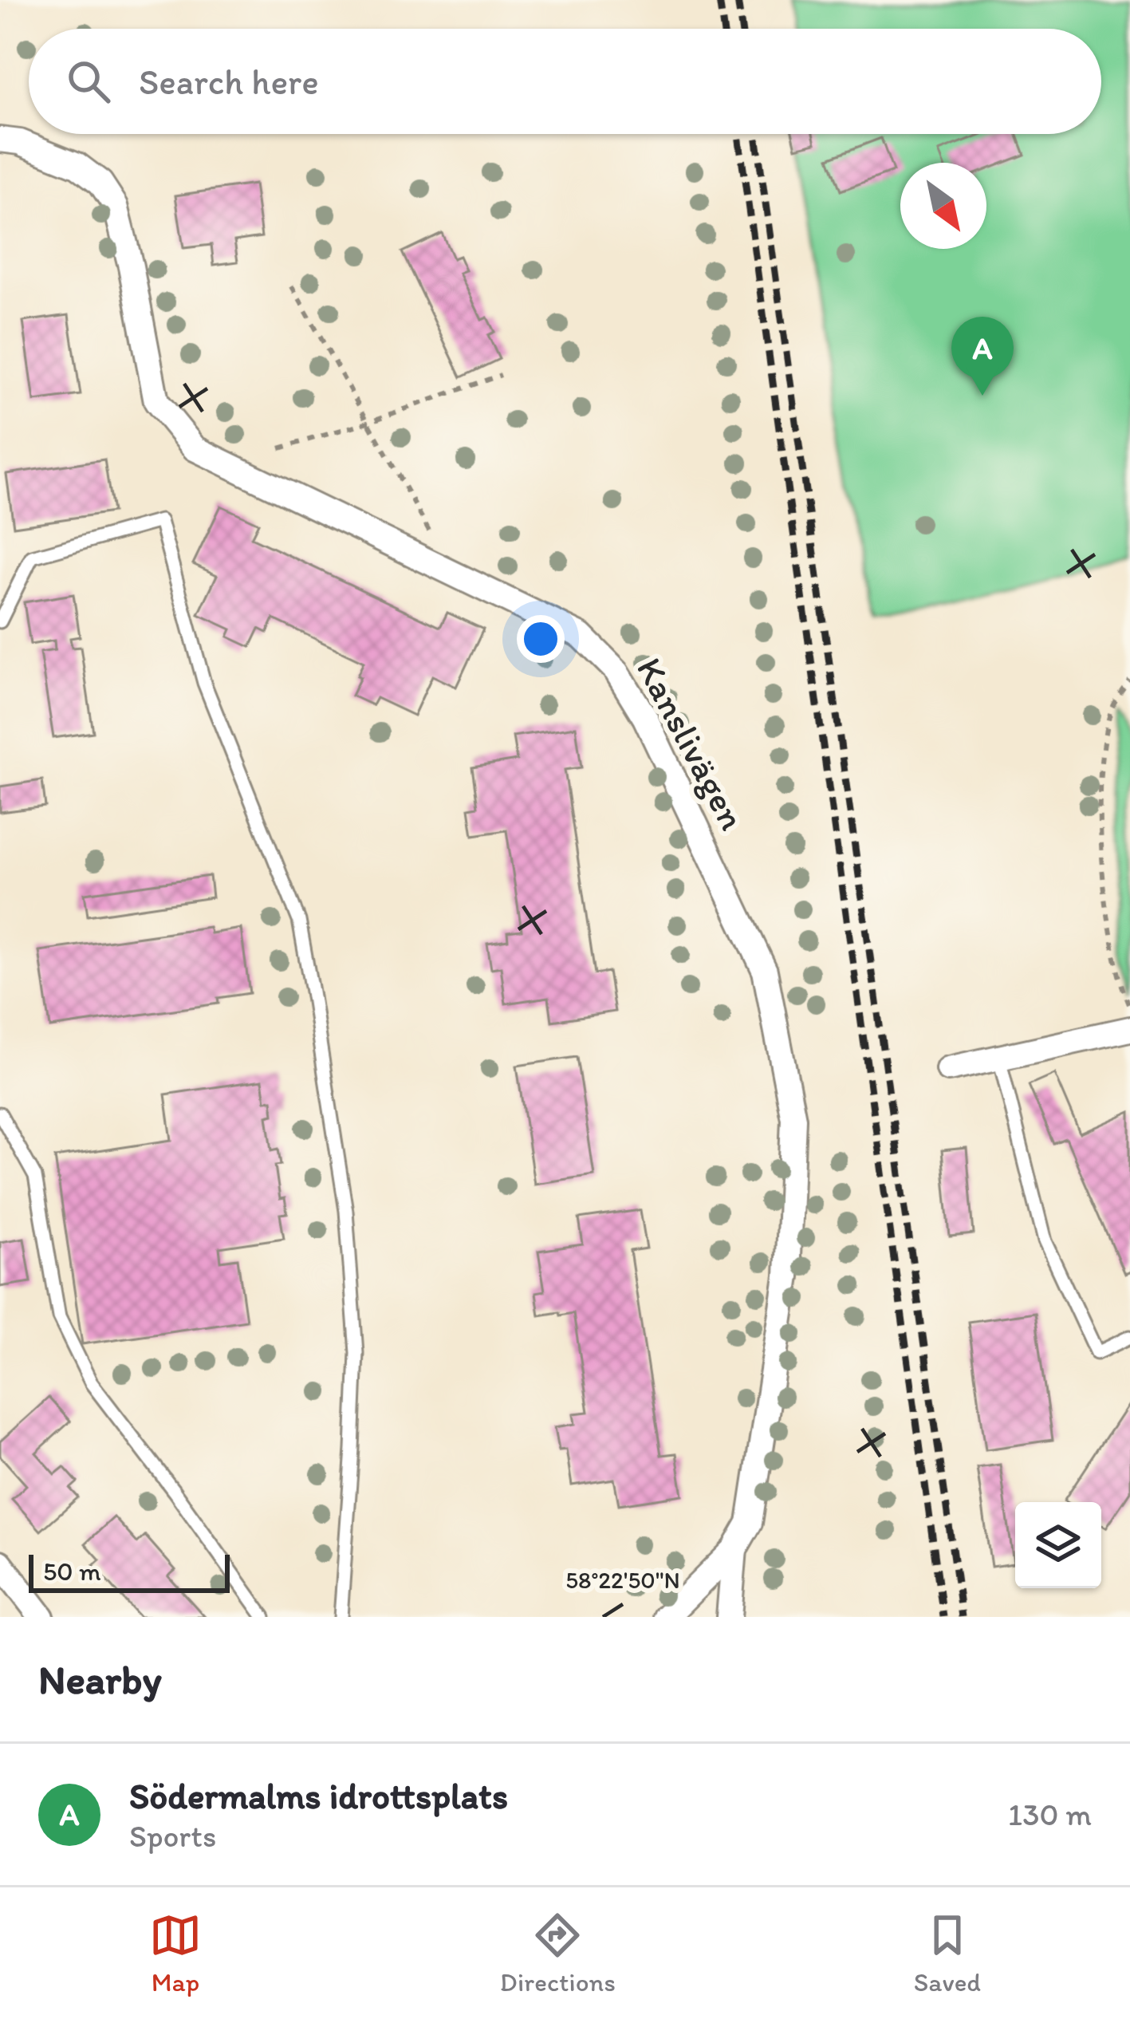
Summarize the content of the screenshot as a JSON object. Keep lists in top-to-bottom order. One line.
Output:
{"streets":{"street":["Kanslivägen"]},"scale_bar":"50 m","north":"bottom right","page":{"search":"Search here","pins":"A","scale":"50 m","heading":"Nearby","list":[{"mark":"A","name":"Södermalms idrottsplats","note":"Sports","value":"130 m"}],"nav":["Map","Directions","Saved"]},"coordinates":["58°22'50\"N"]}
